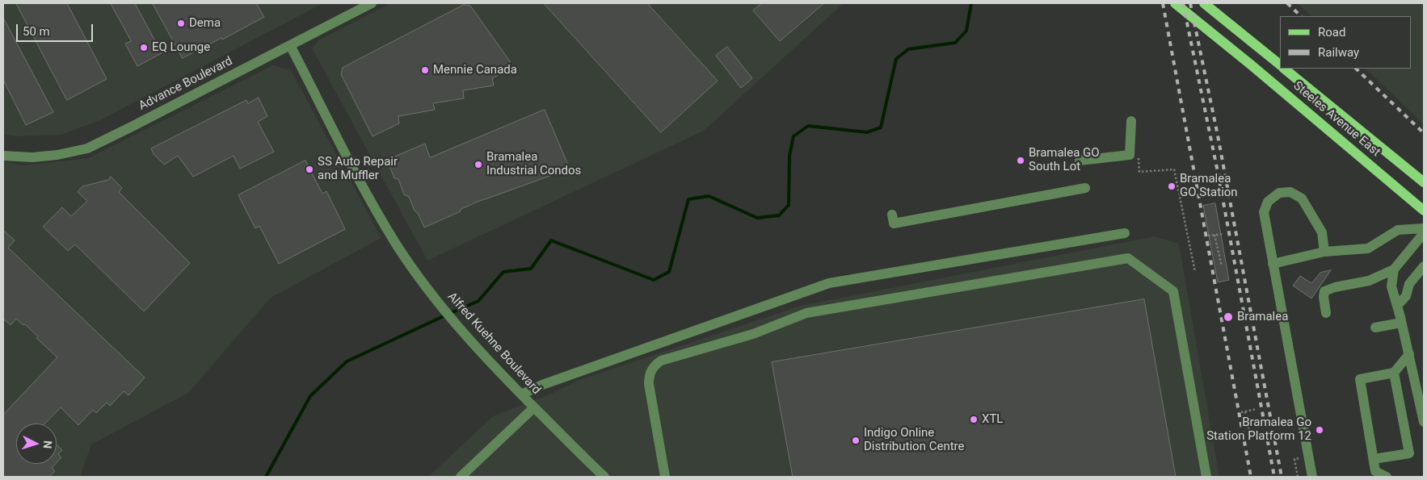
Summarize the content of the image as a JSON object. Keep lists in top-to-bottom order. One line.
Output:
{"streets":{"main road":["Steeles Avenue East"],"street":["Advance Boulevard","Alfred Kuehne Boulevard"]},"crossings":[["Advance Boulevard","Alfred Kuehne Boulevard"]],"places":["Dema","EQ Lounge","Mennie Canada","Bramalea GO South Lot","Bramalea Industrial Condos","SS Auto Repair and Muffler","Bramalea GO Station","Bramalea","XTL","Bramalea Go Station Platform 12","Indigo Online Distribution Centre"],"legend":["Road","Railway"],"scale_bar":"50 m","north":"right"}
